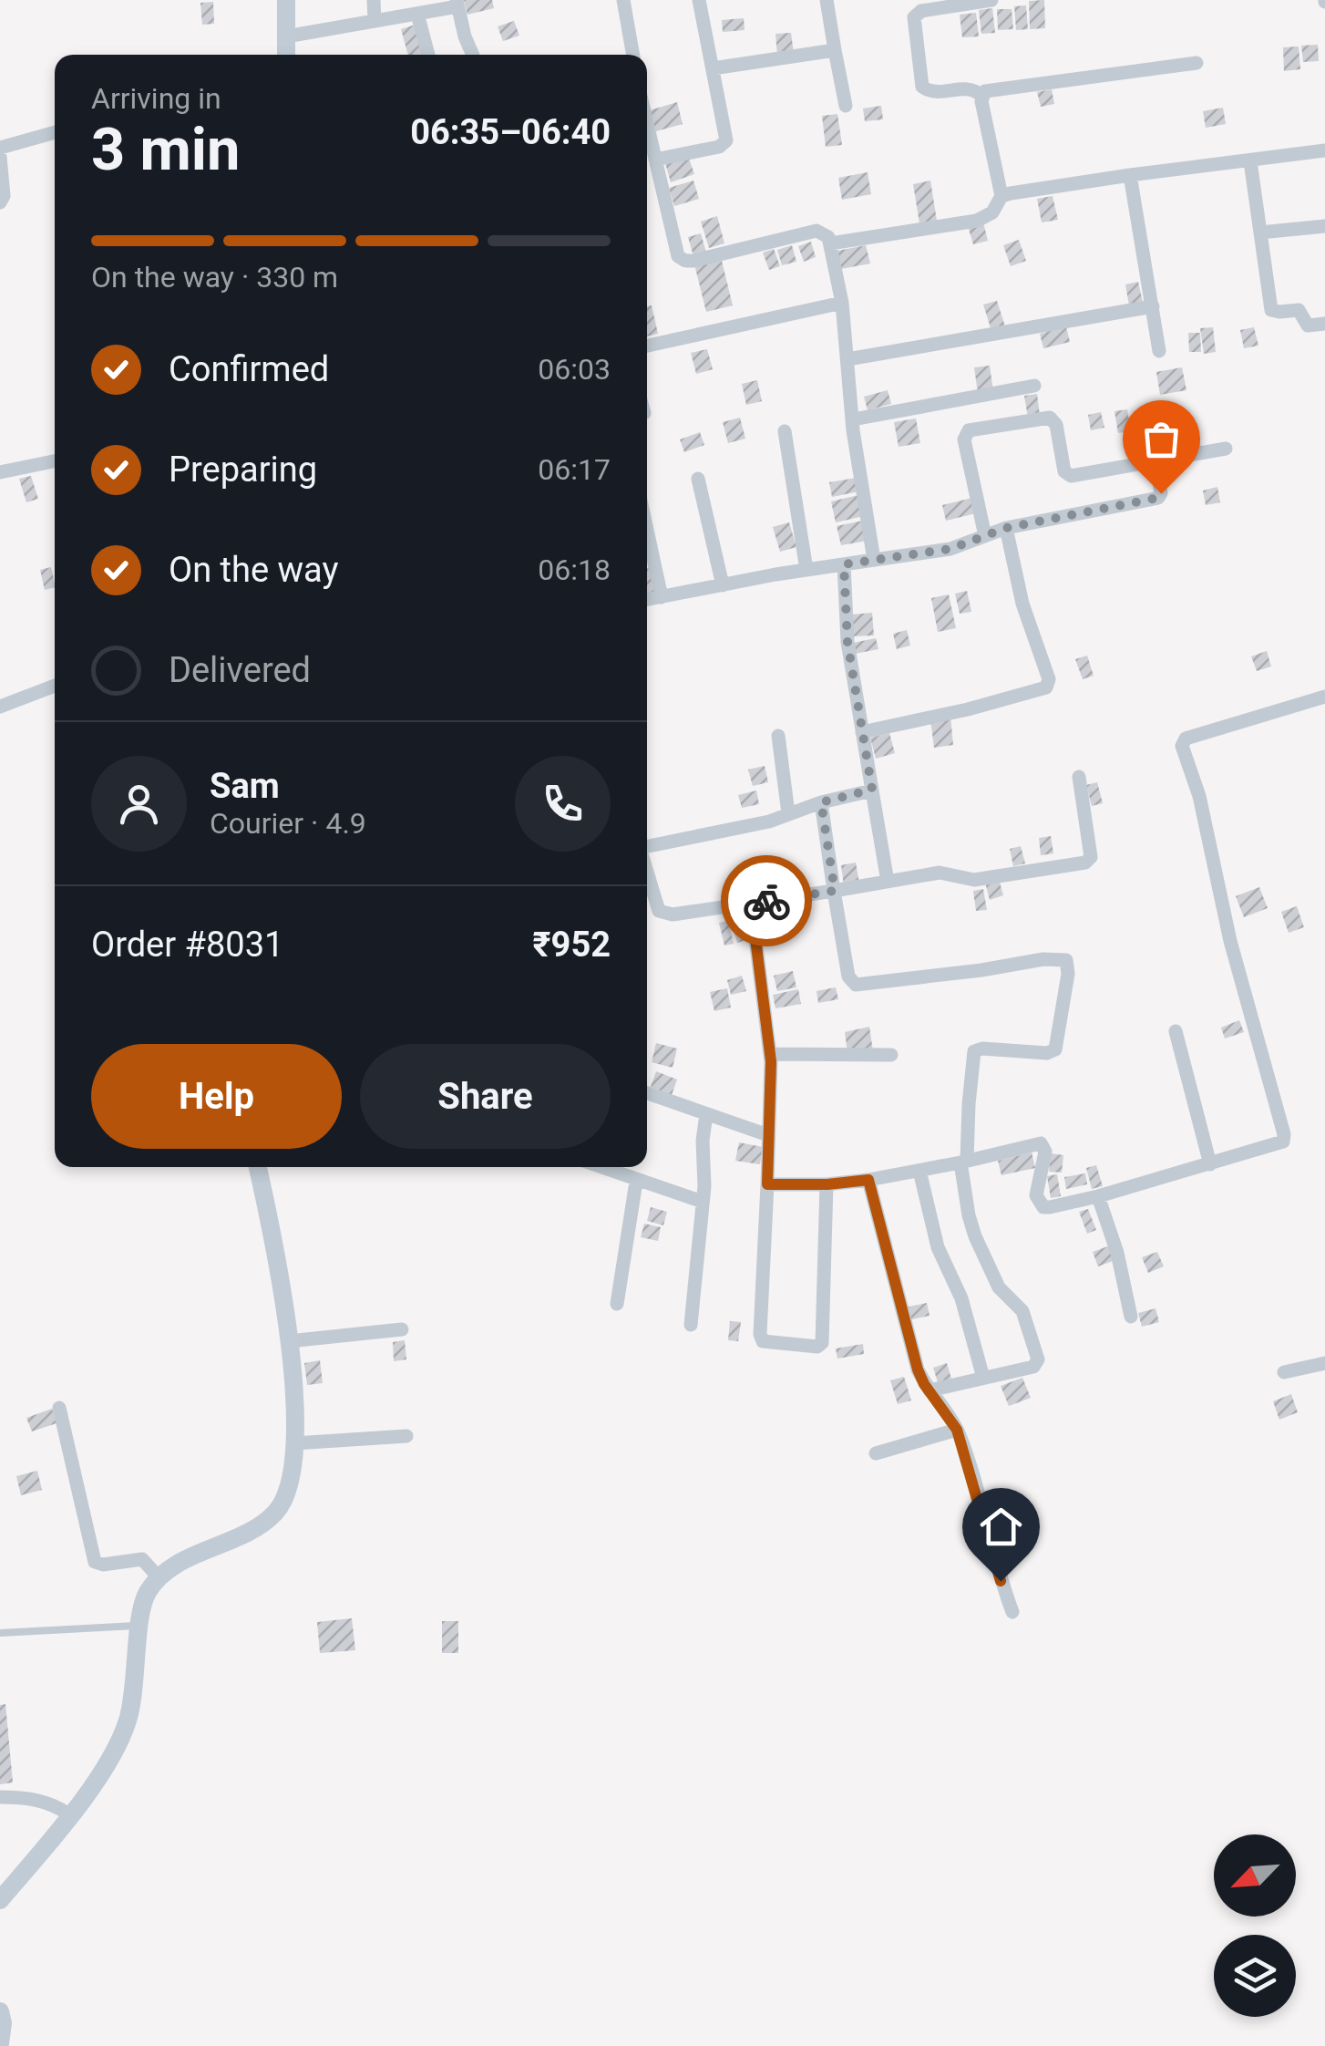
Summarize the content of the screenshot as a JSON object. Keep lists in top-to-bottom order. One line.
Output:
{"north":"bottom left","page":{"heading":["3 min","Arriving in","06:35–06:40"],"panel":["Sam","Courier · 4.9","Order #8031","₹952"],"bar":"On the way · 330 m","list":[["Confirmed","06:03"],["Preparing","06:17"],["On the way","06:18"],"Delivered"],"buttons":["Help","Share"]}}
